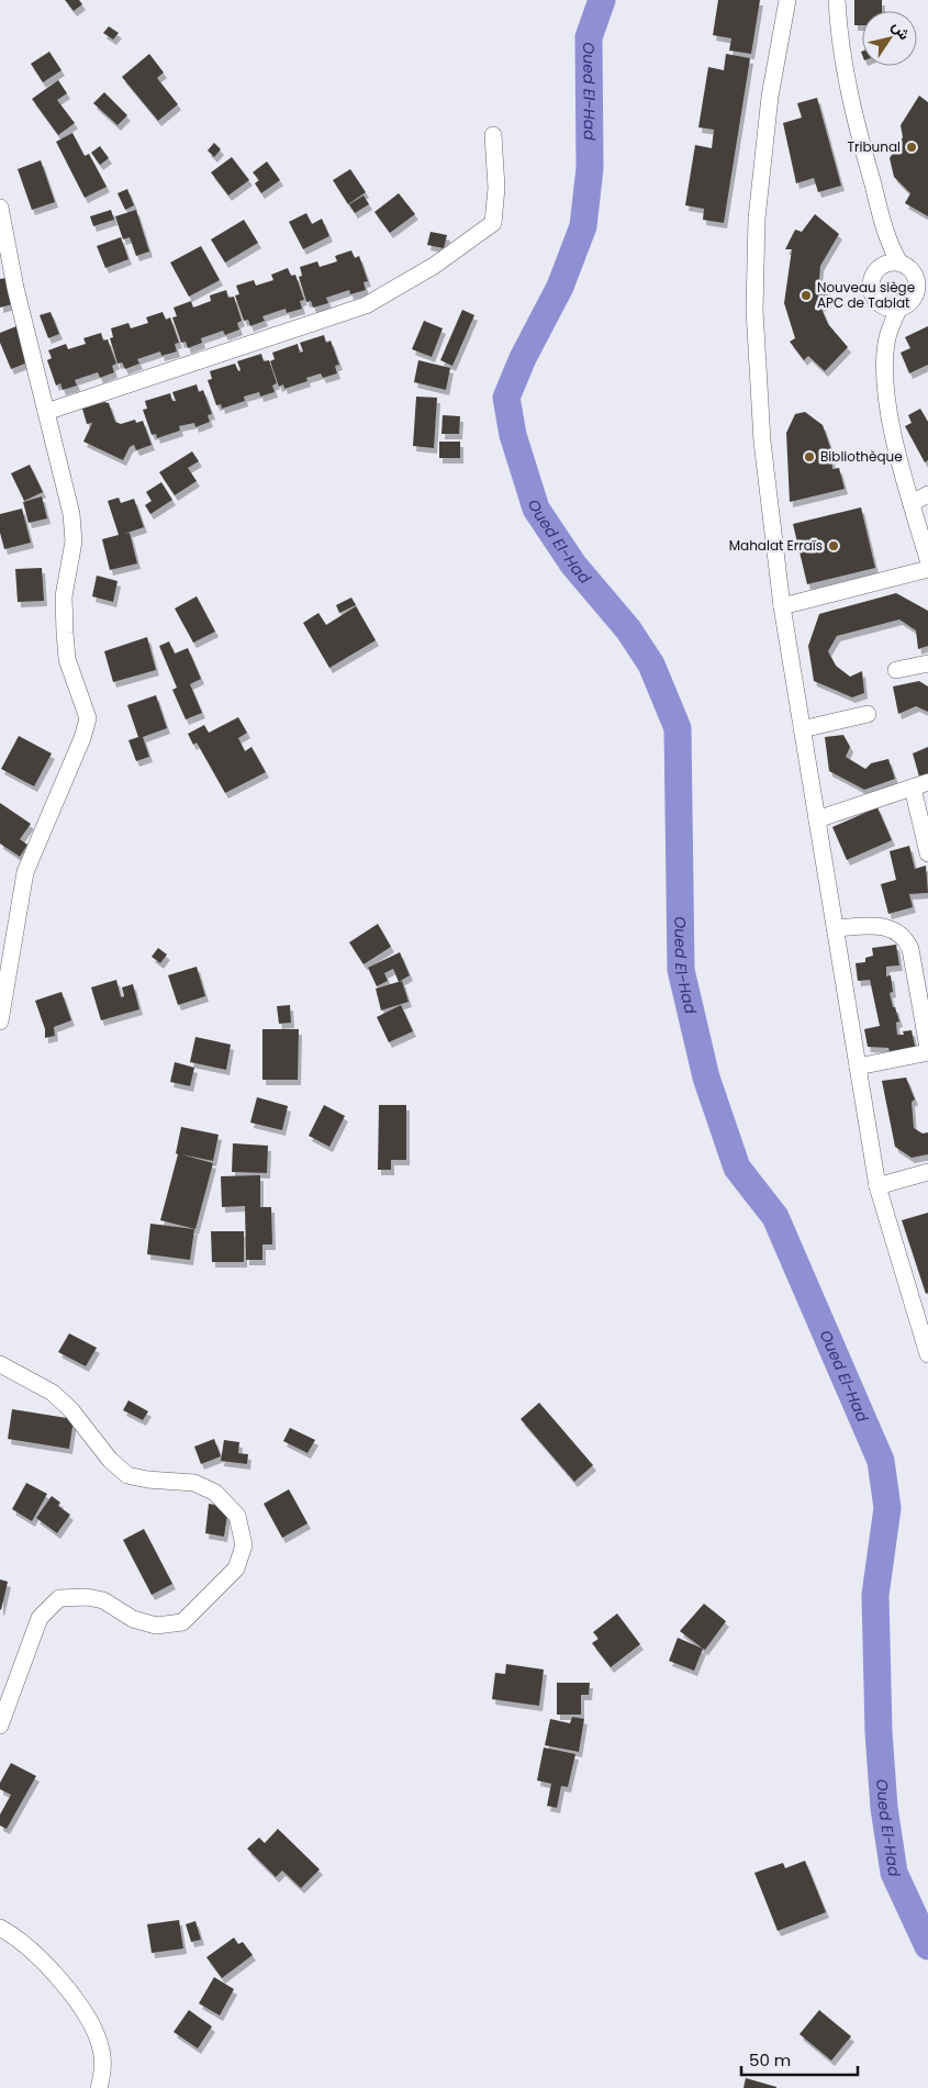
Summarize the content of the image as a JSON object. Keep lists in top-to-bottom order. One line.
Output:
{"water":["Oued El-Had"],"places":["Tribunal","Nouveau siège APC de Tablat","Bibliothèque","Mahalat Erraïs"],"scale_bar":"50 m","north":"top right"}
